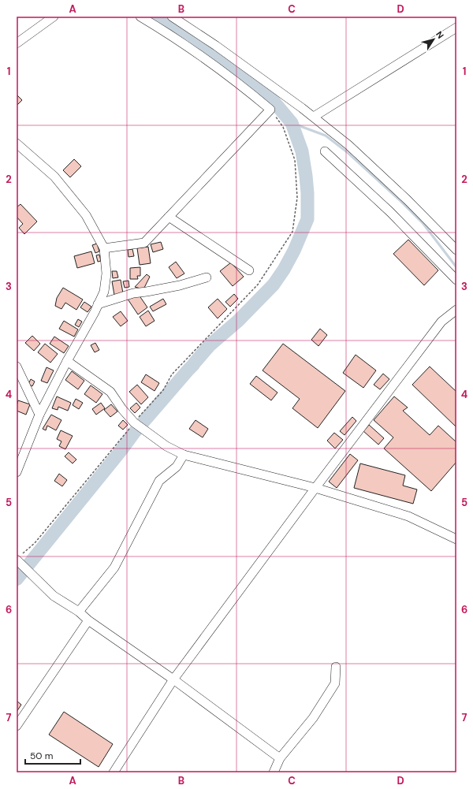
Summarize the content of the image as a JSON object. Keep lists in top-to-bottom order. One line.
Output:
{"scale_bar":"50 m","north":"top right","grid":{"columns":["A","B","C","D"],"rows":["1","2","3","4","5","6","7"]}}
